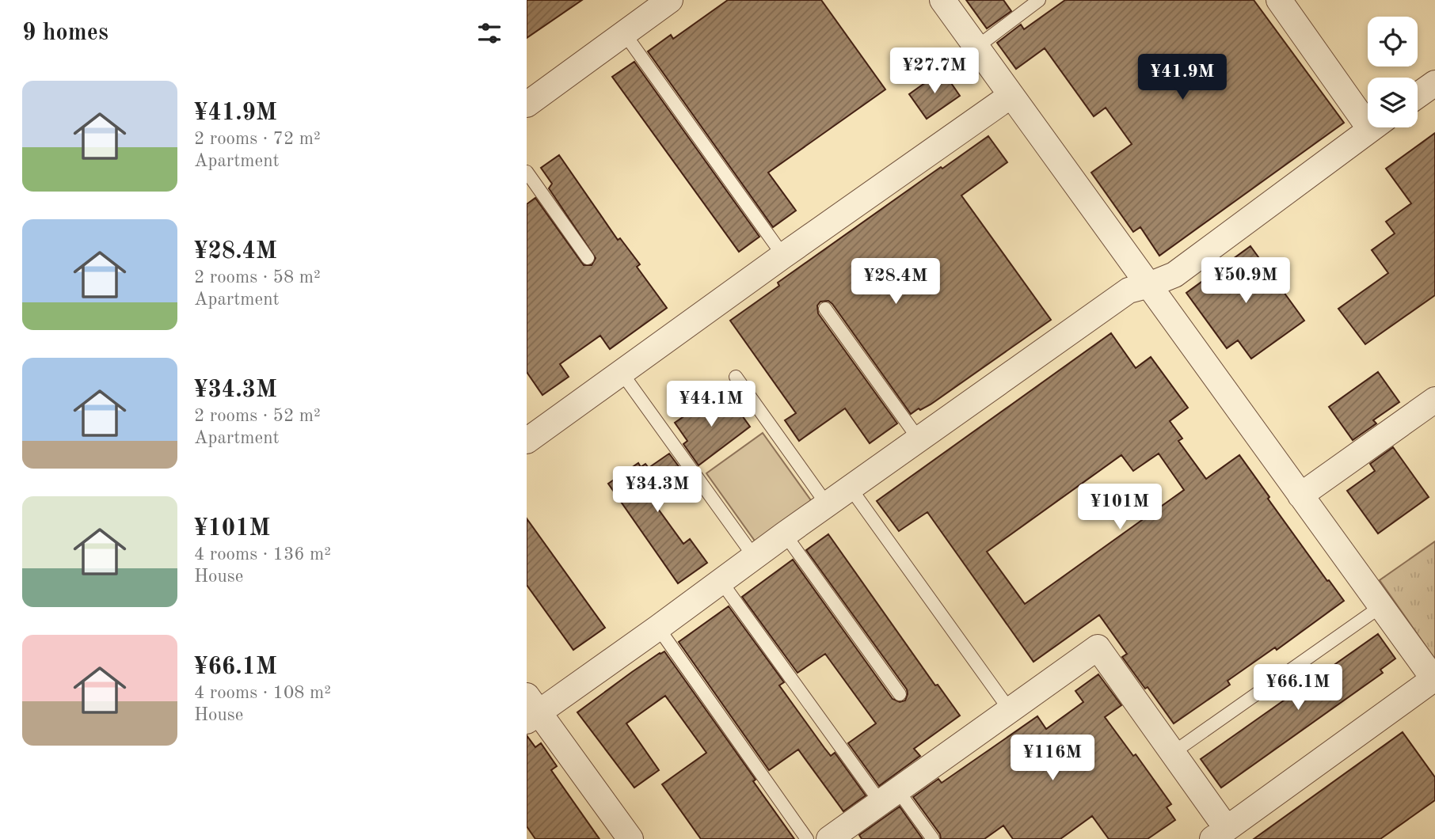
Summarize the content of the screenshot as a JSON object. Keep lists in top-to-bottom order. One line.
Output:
{"page":{"heading":"9 homes","price":["¥27.7M","¥41.9M","¥50.9M","¥28.4M","¥44.1M","¥34.3M","¥101M","¥66.1M","¥116M"],"list":[{"name":"¥41.9M","note":"2 rooms · 72 m² · Apartment"},{"name":"¥28.4M","note":"2 rooms · 58 m² · Apartment"},{"name":"¥34.3M","note":"2 rooms · 52 m² · Apartment"},{"name":"¥101M","note":"4 rooms · 136 m² · House"},{"name":"¥66.1M","note":"4 rooms · 108 m² · House"}]}}
